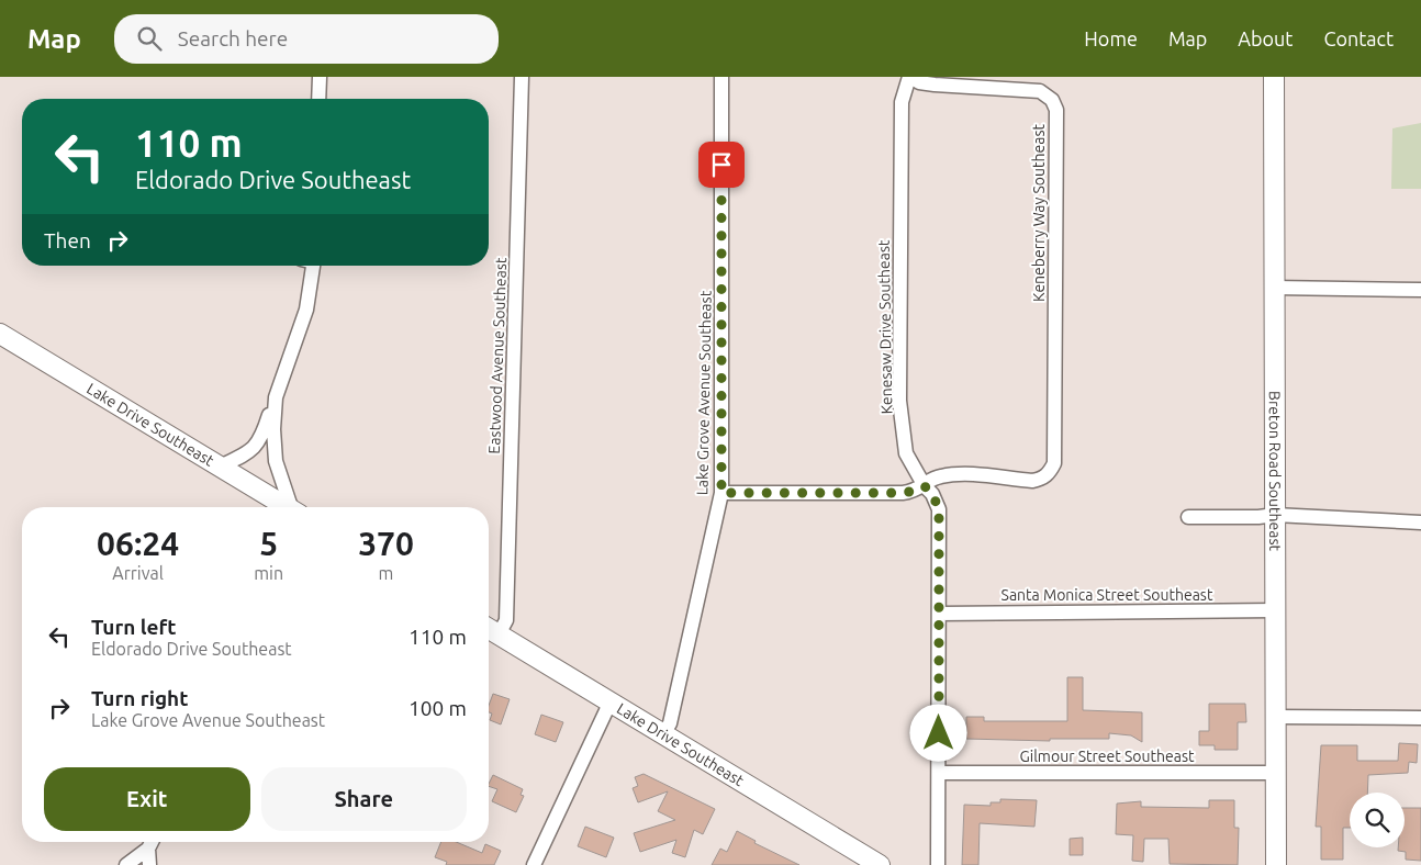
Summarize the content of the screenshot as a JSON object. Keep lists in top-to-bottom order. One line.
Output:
{"streets":{"main road":["Lake Drive Southeast","Breton Road Southeast"],"street":["Keneberry Way Southeast","Kenesaw Drive Southeast","Eastwood Avenue Southeast","Lake Grove Avenue Southeast","Santa Monica Street Southeast","Gilmour Street Southeast"]},"crossings":[["Keneberry Way Southeast","Kenesaw Drive Southeast"],["Kenesaw Drive Southeast","Santa Monica Street Southeast"],["Kenesaw Drive Southeast","Gilmour Street Southeast"],["Eastwood Avenue Southeast","Lake Drive Southeast"],["Lake Grove Avenue Southeast","Lake Drive Southeast"],["Breton Road Southeast","Santa Monica Street Southeast"],["Breton Road Southeast","Gilmour Street Southeast"]],"page":{"header":"Map","search":"Search here","nav":["Home","Map","About","Contact"],"turn":["110 m","Eldorado Drive Southeast"],"then":"Then","eta":["06:24","Arrival","5","min","370","m"],"list":[{"name":"Turn left","note":"Eldorado Drive Southeast","value":"110 m"},{"name":"Turn right","note":"Lake Grove Avenue Southeast","value":"100 m"}],"buttons":["Exit","Share"]}}
